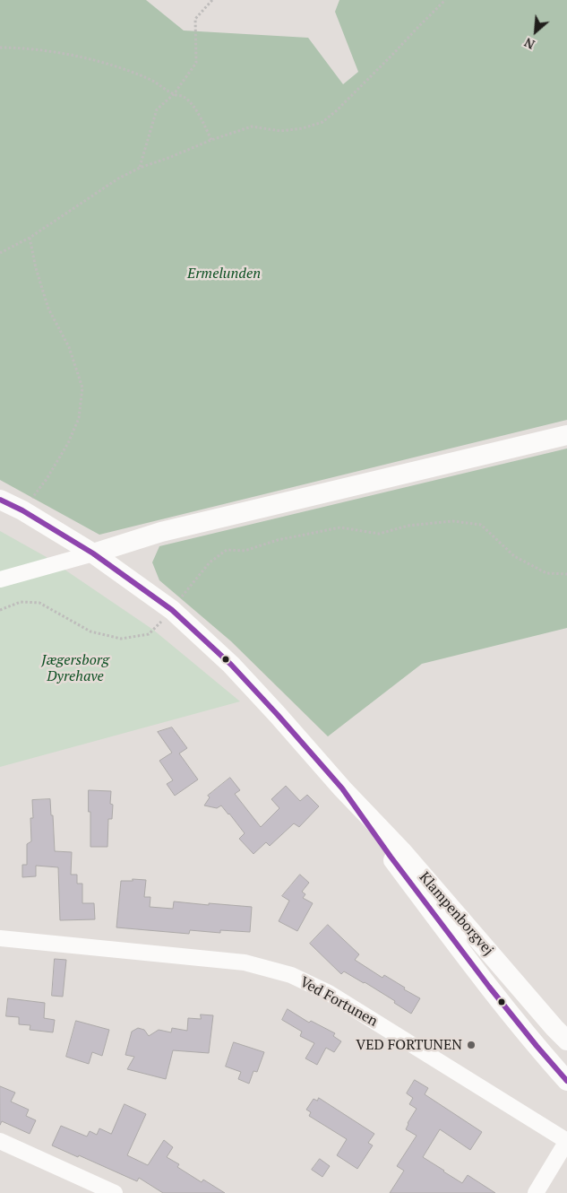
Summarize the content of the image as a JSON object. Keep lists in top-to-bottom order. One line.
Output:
{"streets":{"street":["Klampenborgvej","Ved Fortunen"]},"parks":["Ermelunden","Jægersborg Dyrehave"],"places":["VED FORTUNEN"],"north":"bottom left"}
